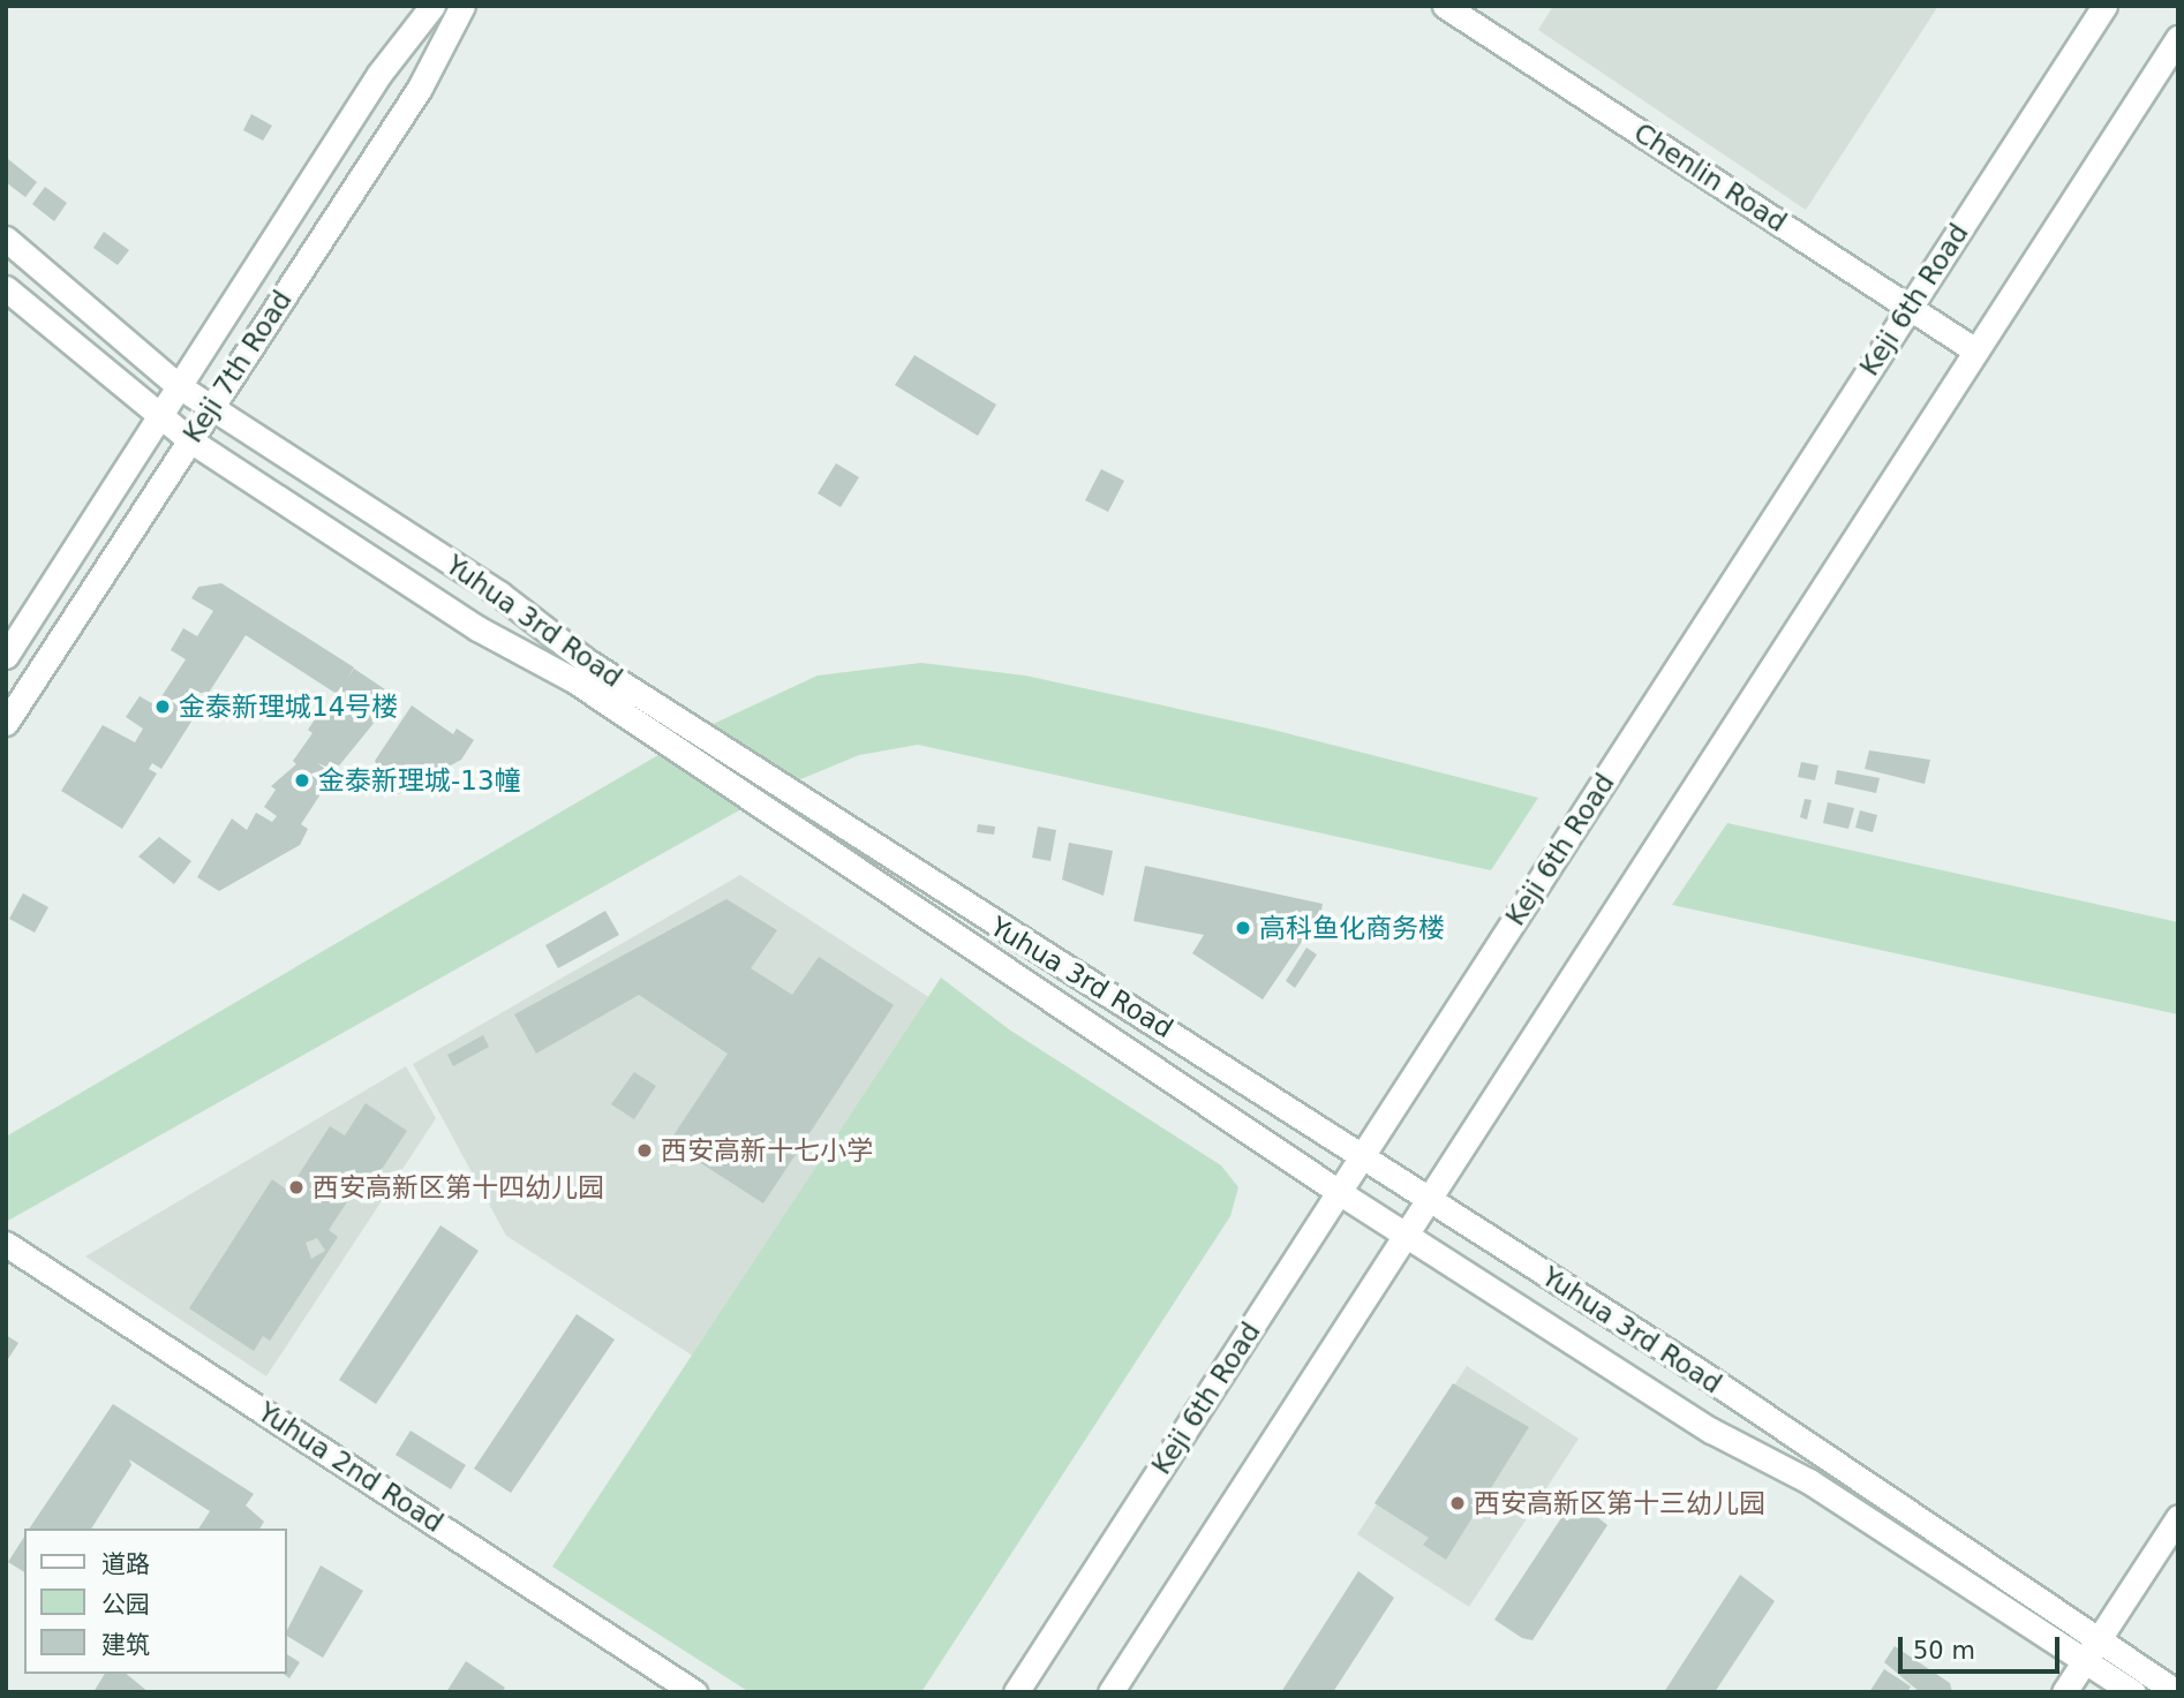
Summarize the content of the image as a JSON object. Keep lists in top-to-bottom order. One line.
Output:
{"streets":{"street":["Chenlin Road","Keji 6th Road","Keji 7th Road","Yuhua 3rd Road","Yuhua 2nd Road"]},"crossings":[["Chenlin Road","Keji 6th Road"],["Keji 6th Road","Yuhua 3rd Road"],["Keji 7th Road","Yuhua 3rd Road"]],"places":["金泰新理城14号楼","金泰新理城-13幢","高科鱼化商务楼","西安高新十七小学","西安高新区第十四幼儿园","西安高新区第十三幼儿园"],"legend":["道路","公园","建筑"],"scale_bar":"50 m"}
